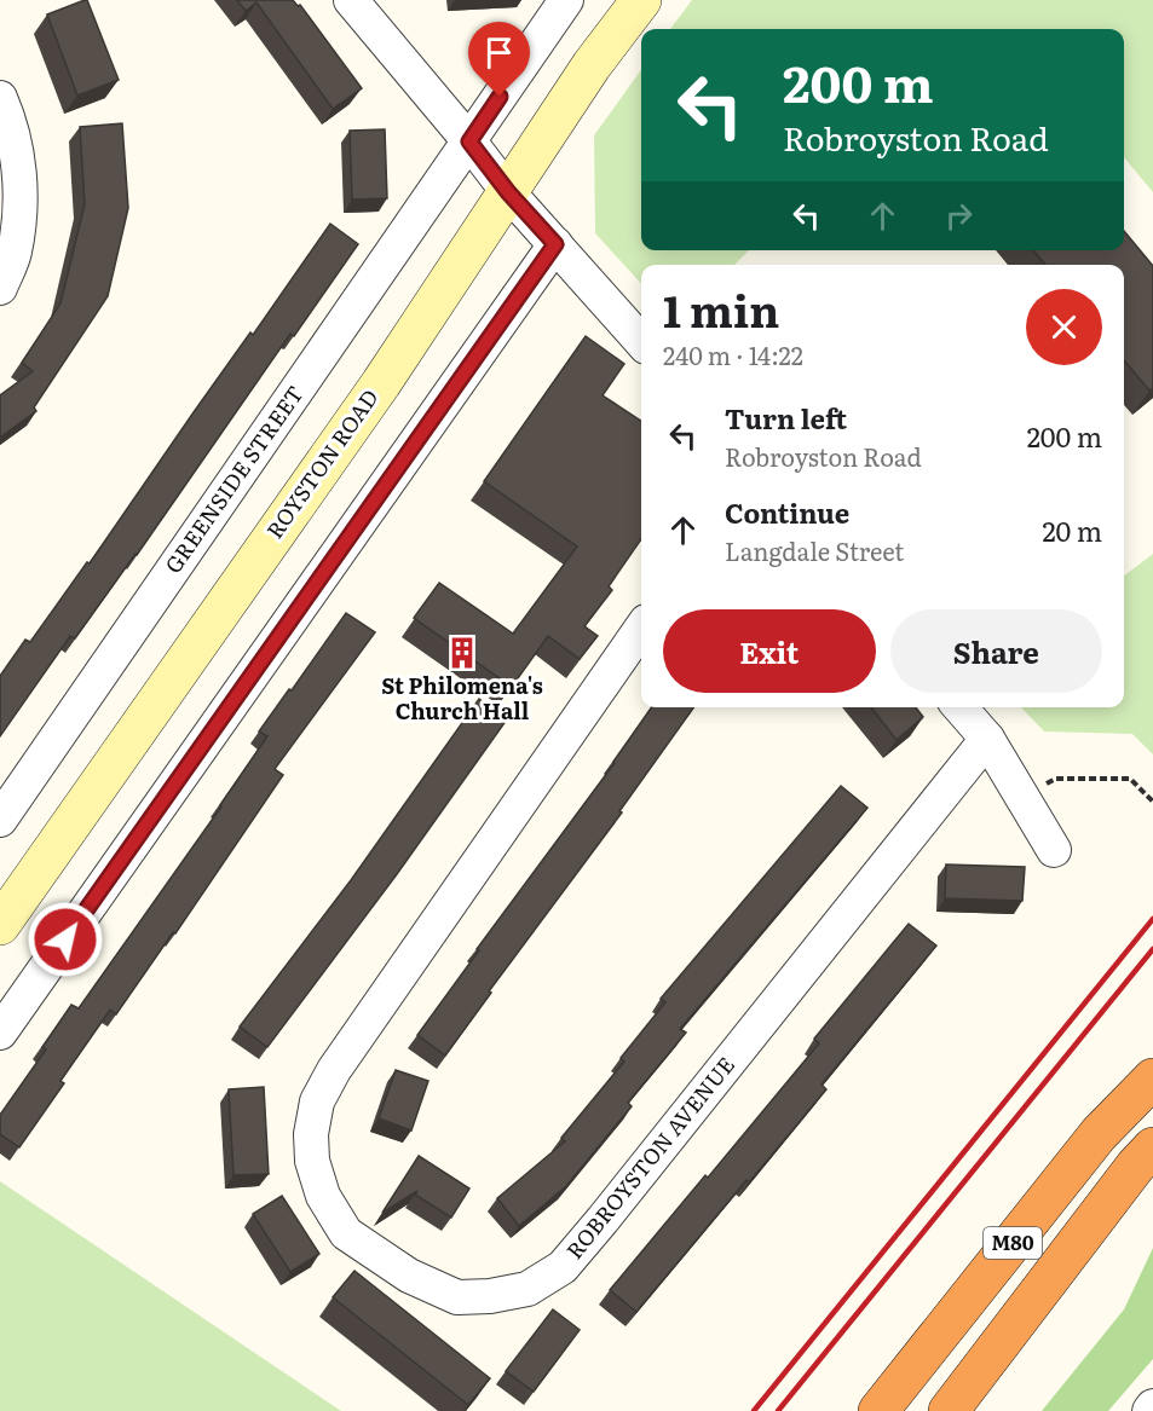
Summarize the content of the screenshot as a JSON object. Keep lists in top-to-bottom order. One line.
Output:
{"streets":{"highway":["M80"],"main road":["ROYSTON ROAD"],"street":["GREENSIDE STREET","ROBROYSTON AVENUE"]},"places":{"building":["St Philomena's Church Hall"]},"page":{"turn":["200 m","Robroyston Road"],"heading":["1 min","240 m · 14:22"],"list":[{"name":"Turn left","note":"Robroyston Road","value":"200 m"},{"name":"Continue","note":"Langdale Street","value":"20 m"}],"buttons":["Exit","Share"]}}
